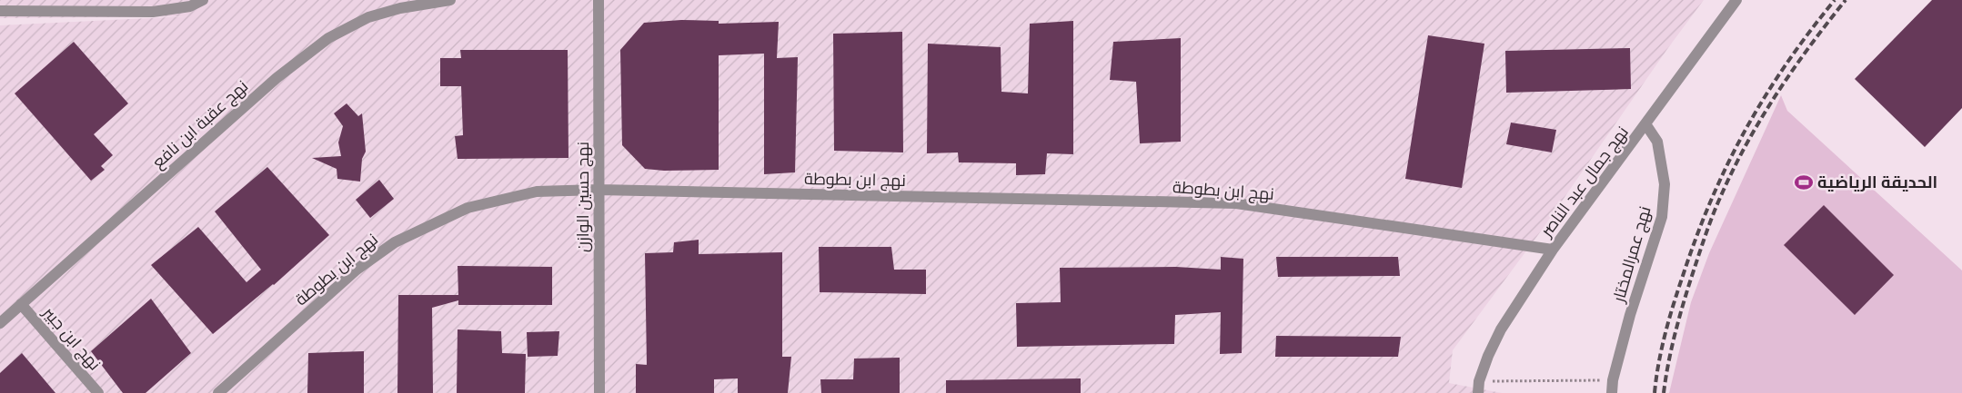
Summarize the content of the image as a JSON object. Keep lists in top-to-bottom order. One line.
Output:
{"streets":{"street":["نهج عقبة ابن نافع","نهج ابن بطوطة","نهج جمال عبد الناصر","نهج حسين الوازن","نهج عمرالمختار","نهج ابن جبير"]},"crossings":[["نهج عقبة ابن نافع","نهج ابن جبير"],["نهج ابن بطوطة","نهج جمال عبد الناصر"],["نهج ابن بطوطة","نهج حسين الوازن"],["نهج جمال عبد الناصر","نهج عمرالمختار"]],"places":{"sports":["الحديقة الرياضية"]}}
